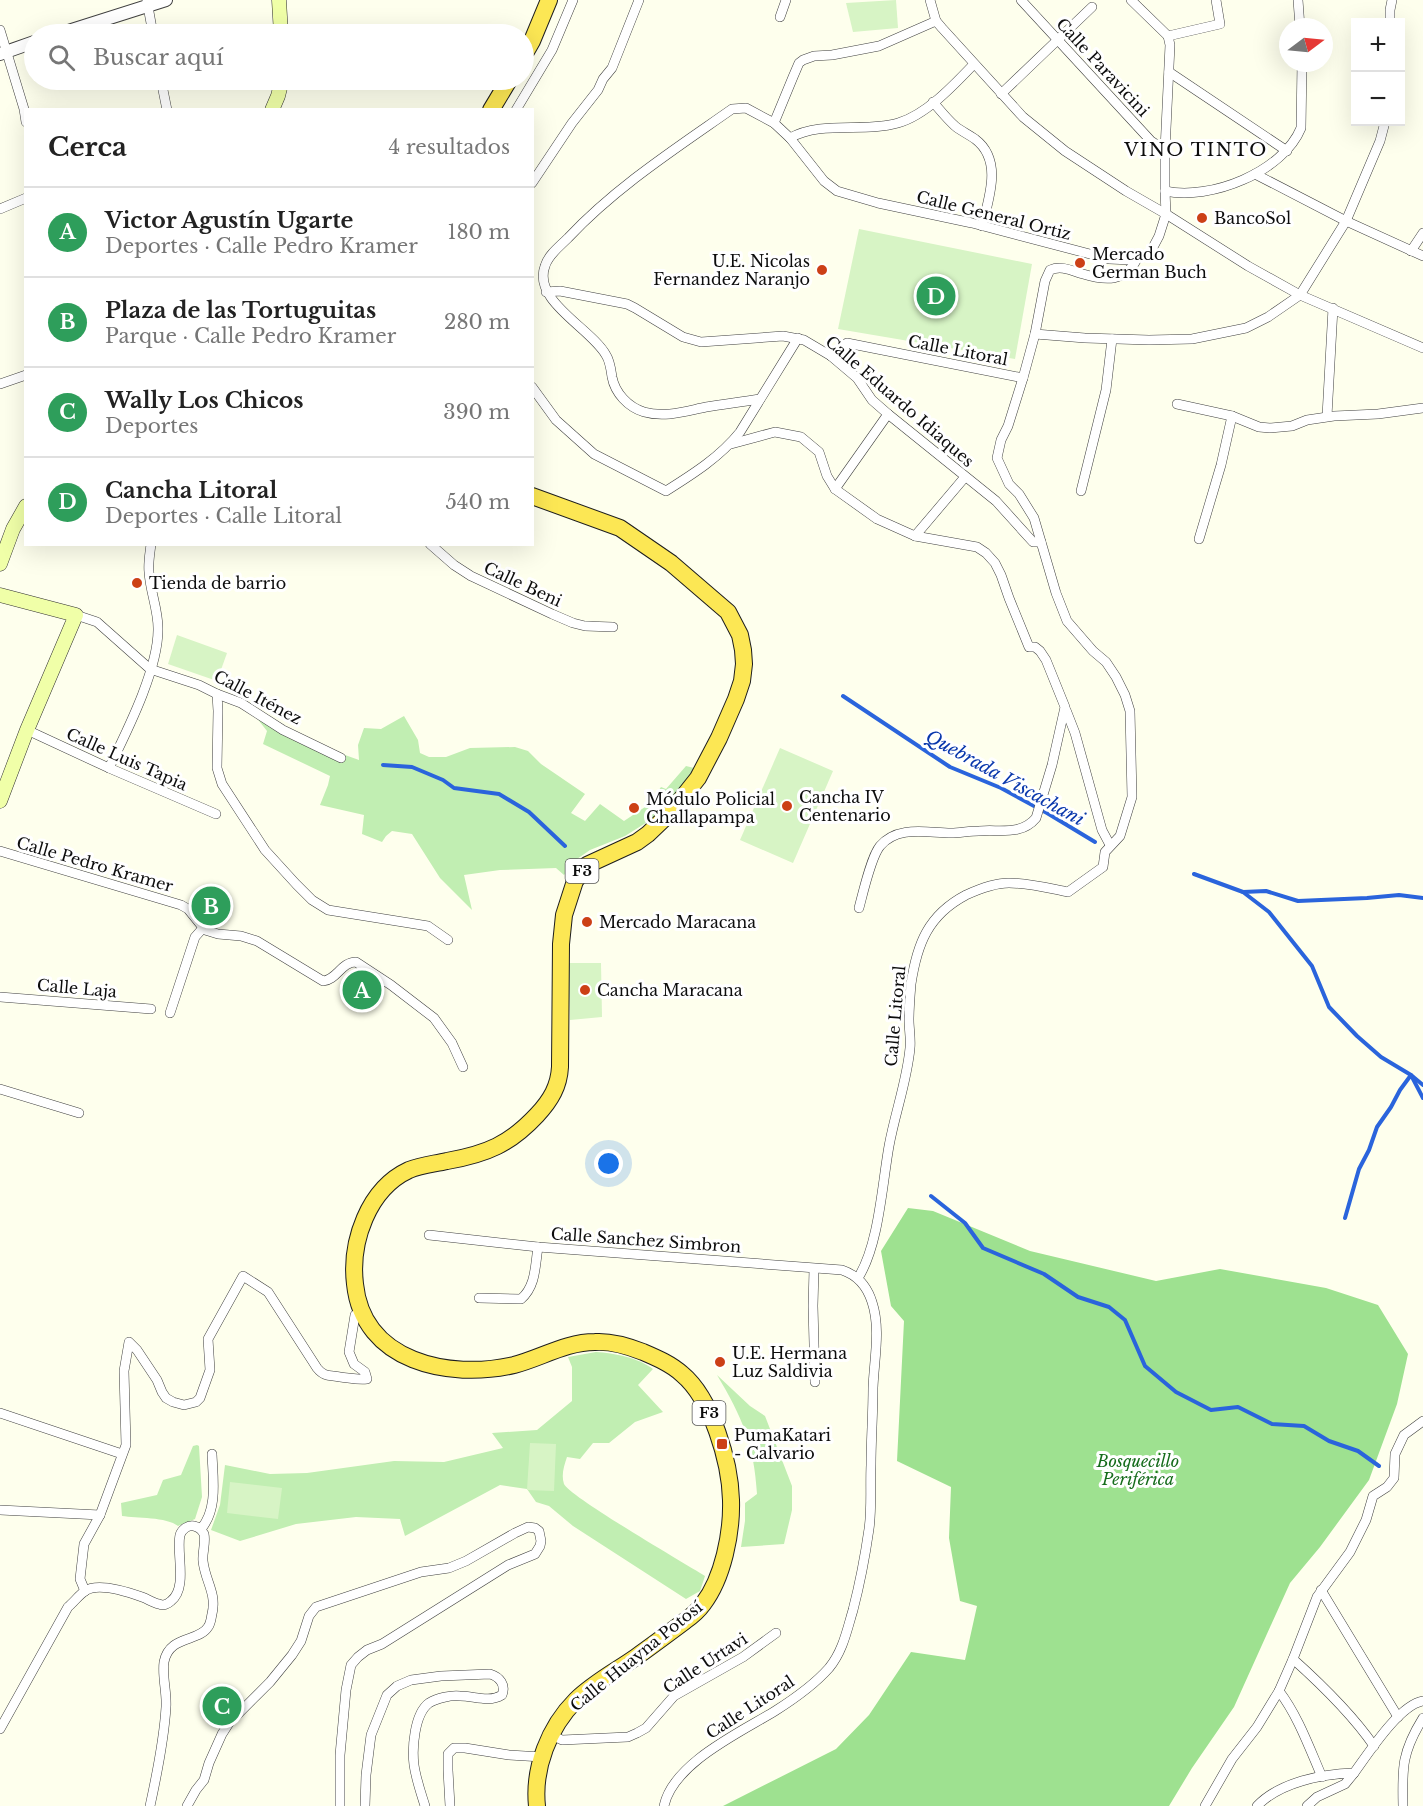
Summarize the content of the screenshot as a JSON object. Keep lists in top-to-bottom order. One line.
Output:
{"streets":{"highway":["F3","Calle Huayna Potosí"],"main road":["Calle Iténez"],"street":["Calle Paravicini","Calle General Ortiz","Calle Litoral","Calle Eduardo Idiaques","Calle Beni","Calle Luis Tapia","Calle Pedro Kramer","Calle Laja","Calle Sanchez Simbron","Calle Urtavi"]},"crossings":[["Calle General Ortiz","Calle Eduardo Idiaques"],["Calle Litoral","Calle Eduardo Idiaques"],["Calle Litoral","Calle Sanchez Simbron"],["Calle Huayna Potosí","Calle Urtavi"]],"districts":["VINO TINTO"],"water":["Quebrada Viscachani"],"parks":["Bosquecillo Periférica"],"places":{"other":["BancoSol","Mercado German Buch","U.E. Nicolas Fernandez Naranjo","Tienda de barrio","Cancha IV Centenario","Módulo Policial Challapampa","Mercado Maracana","Cancha Maracana","U.E. Hermana Luz Saldivia"],"transit":["PumaKatari - Calvario"]},"north":"right","page":{"map_buttons":["+","−"],"search":"Buscar aquí","heading":["Cerca","4 resultados"],"list":[{"mark":"A","name":"Victor Agustín Ugarte","note":"Deportes · Calle Pedro Kramer","value":"180 m"},{"mark":"B","name":"Plaza de las Tortuguitas","note":"Parque · Calle Pedro Kramer","value":"280 m"},{"mark":"C","name":"Wally Los Chicos","note":"Deportes","value":"390 m"},{"mark":"D","name":"Cancha Litoral","note":"Deportes · Calle Litoral","value":"540 m"}],"pins":["D","B","A","C"]}}
